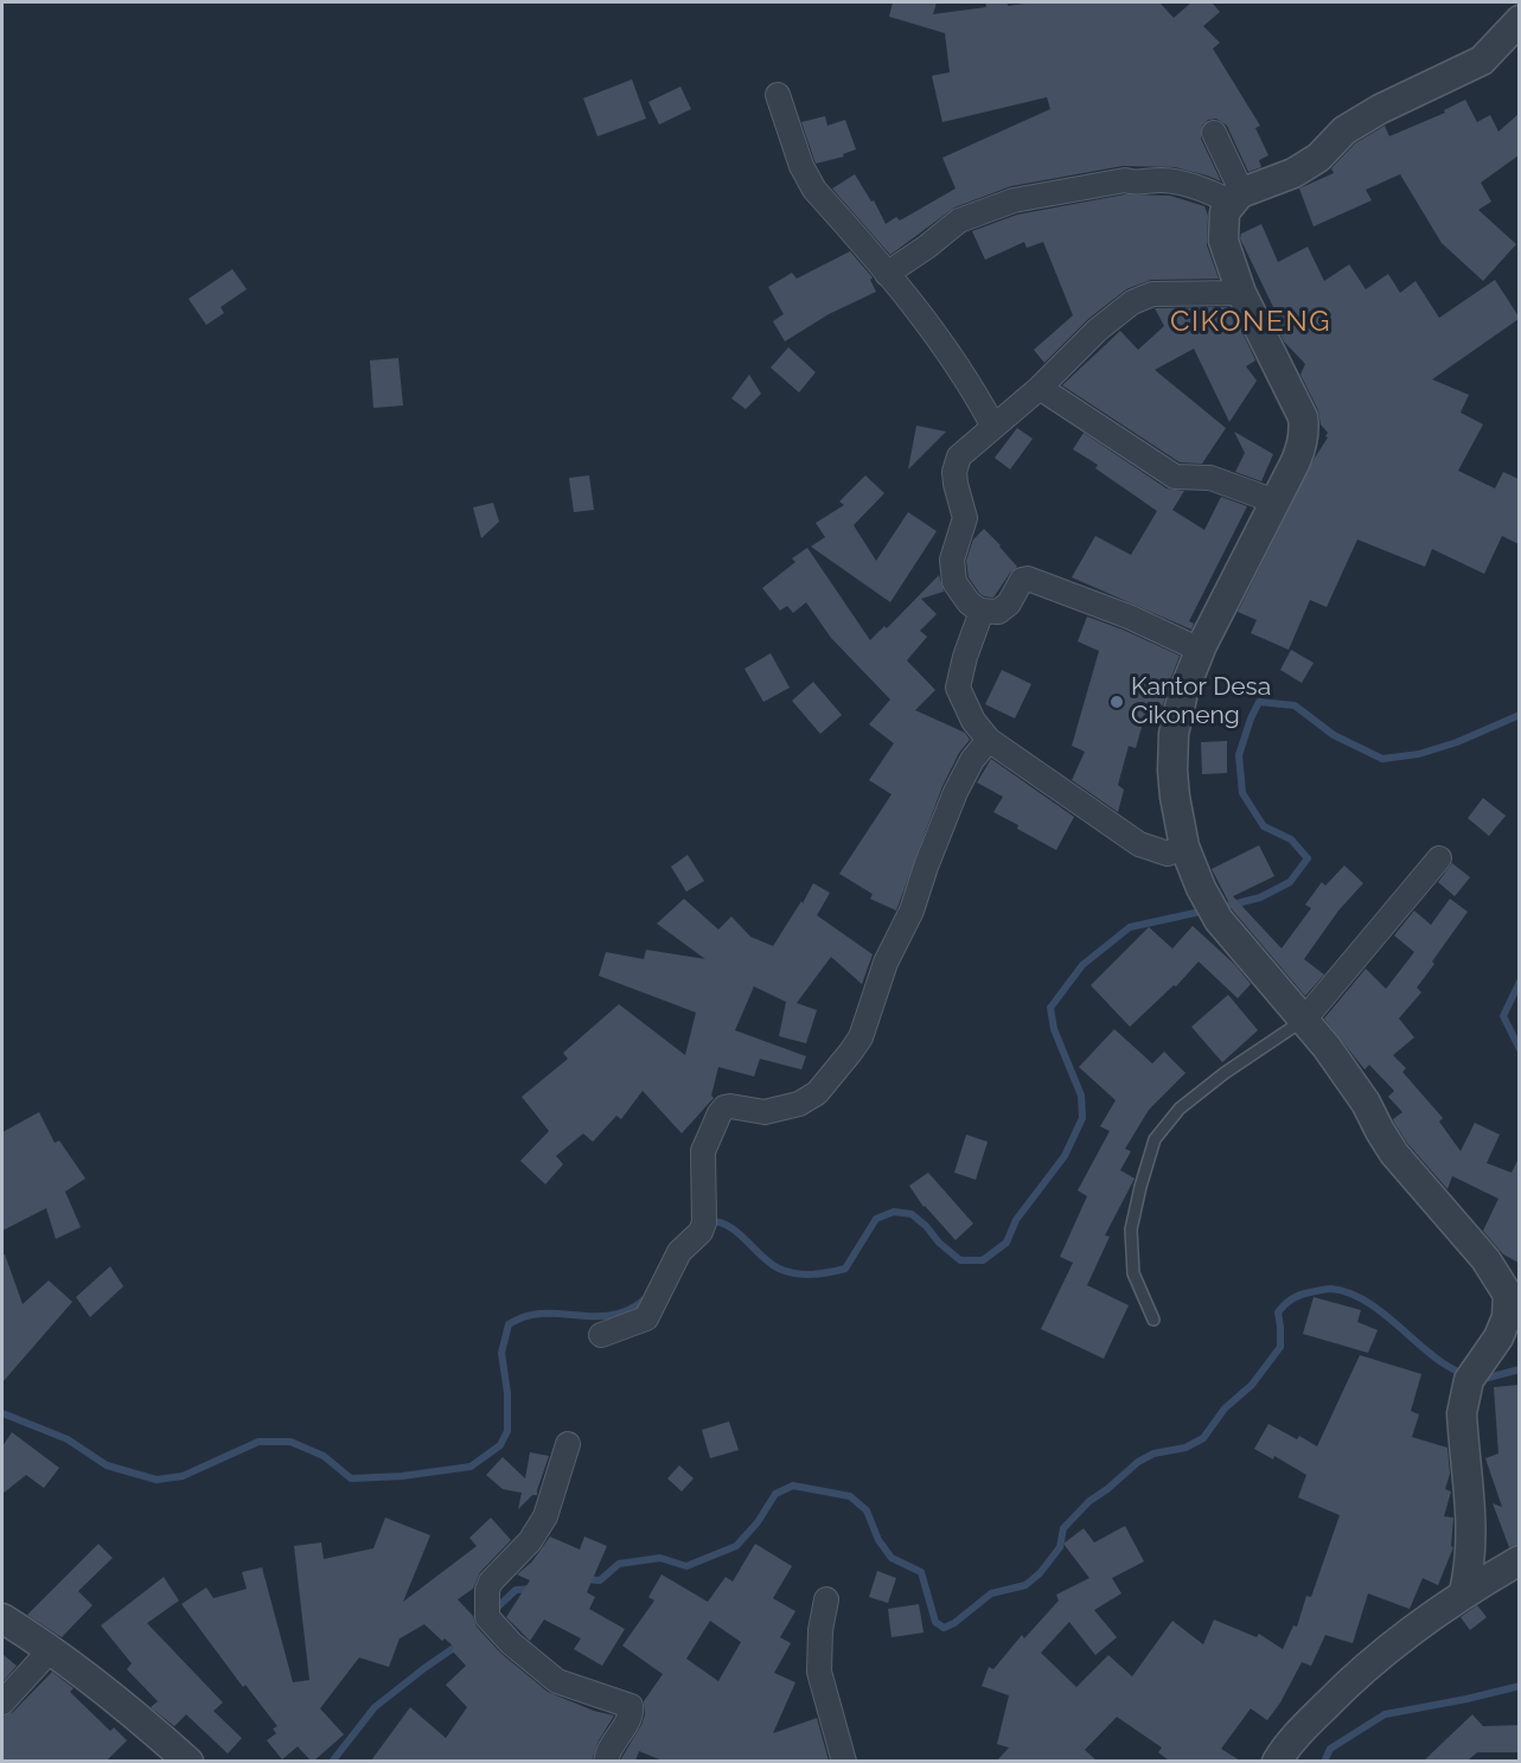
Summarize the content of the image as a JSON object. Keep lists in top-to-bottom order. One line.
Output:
{"districts":["CIKONENG"],"places":["Kantor Desa Cikoneng"]}
